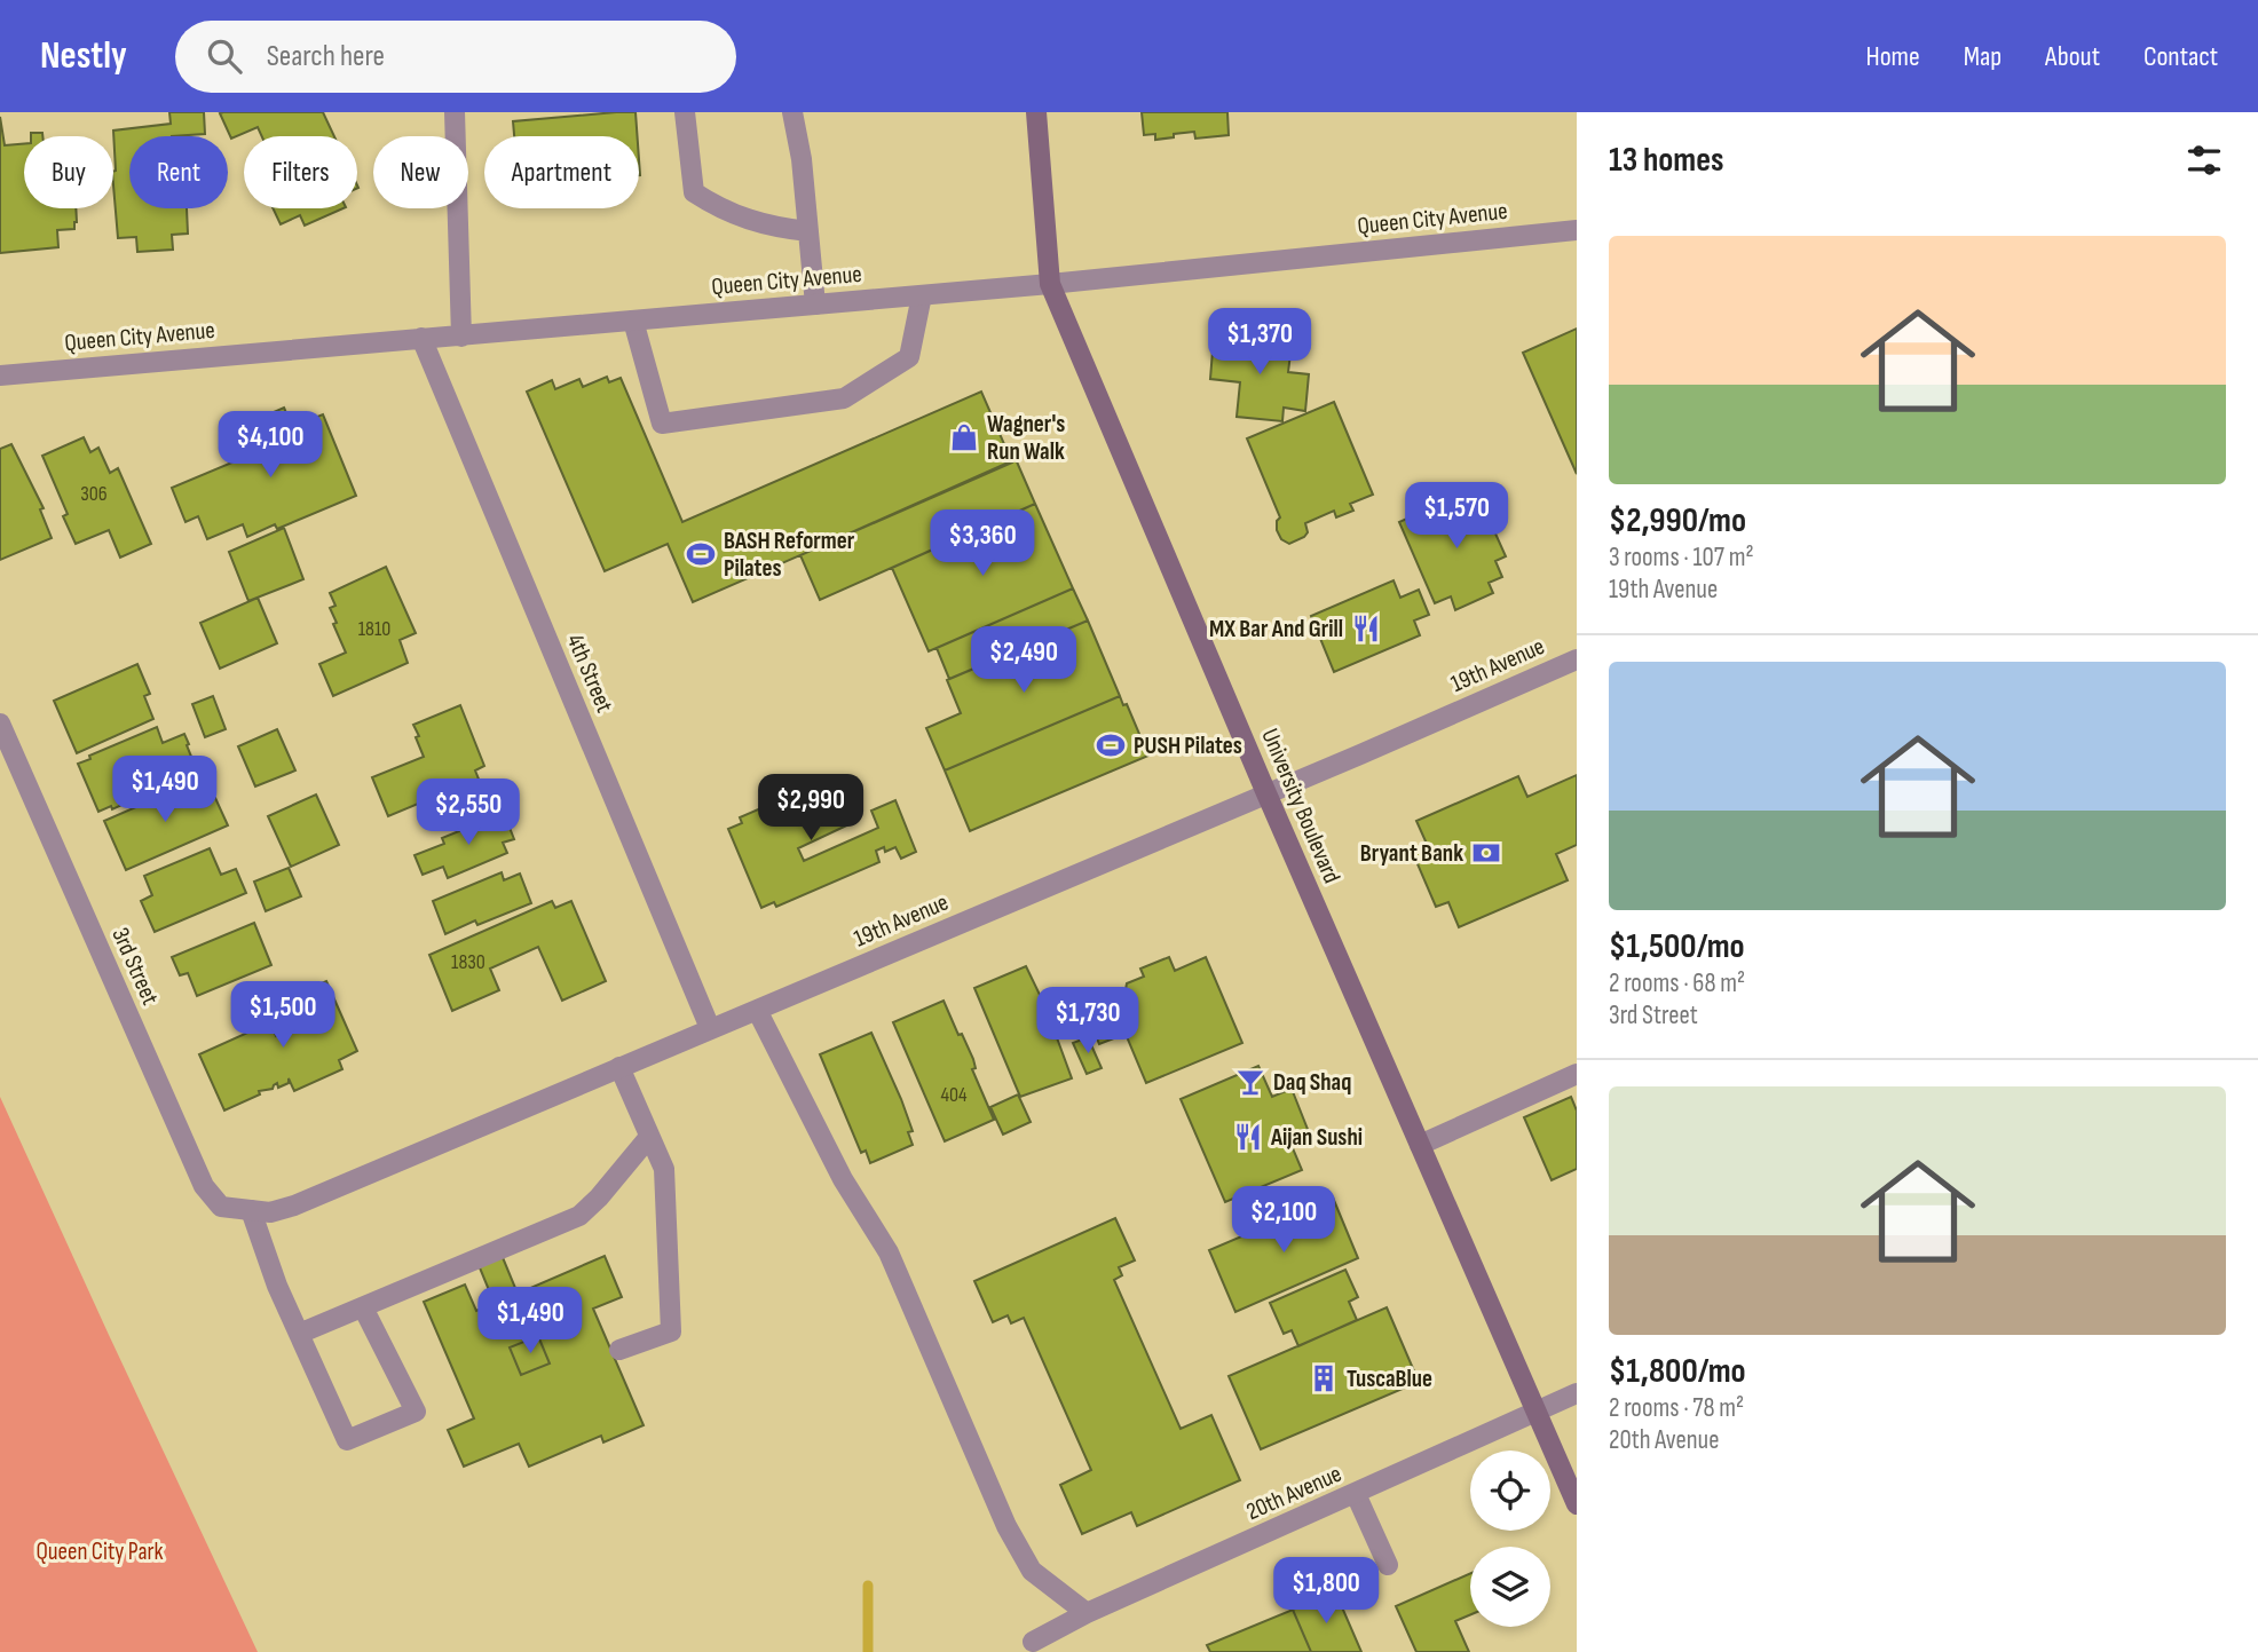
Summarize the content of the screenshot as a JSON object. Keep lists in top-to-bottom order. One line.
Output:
{"streets":{"main road":["University Boulevard"],"street":["Queen City Avenue","19th Avenue","4th Street","3rd Street","20th Avenue"]},"crossings":[["Queen City Avenue","4th Street"],["Queen City Avenue","University Boulevard"],["19th Avenue","4th Street"],["19th Avenue","University Boulevard"],["19th Avenue","3rd Street"],["University Boulevard","20th Avenue"]],"parks":["Queen City Park"],"places":{"shop":["Wagner's Run Walk"],"sports":["BASH Reformer Pilates","PUSH Pilates"],"restaurant":["MX Bar And Grill","Aijan Sushi"],"bank":["Bryant Bank"],"bar":["Daq Shaq"],"building":["TuscaBlue"]},"house_numbers":["306","1810","1830","404"],"page":{"header":"Nestly","search":"Search here","nav":["Home","Map","About","Contact"],"heading":"13 homes","chip":["Buy","Rent","Filters","New","Apartment"],"list":[{"name":"$2,990/mo","note":"3 rooms · 107 m² · 19th Avenue"},{"name":"$1,500/mo","note":"2 rooms · 68 m² · 3rd Street"},{"name":"$1,800/mo","note":"2 rooms · 78 m² · 20th Avenue"}],"price":["$1,370","$4,100","$1,570","$3,360","$2,490","$1,490","$2,990","$2,550","$1,500","$1,730","$2,100","$1,490","$1,800"]}}
